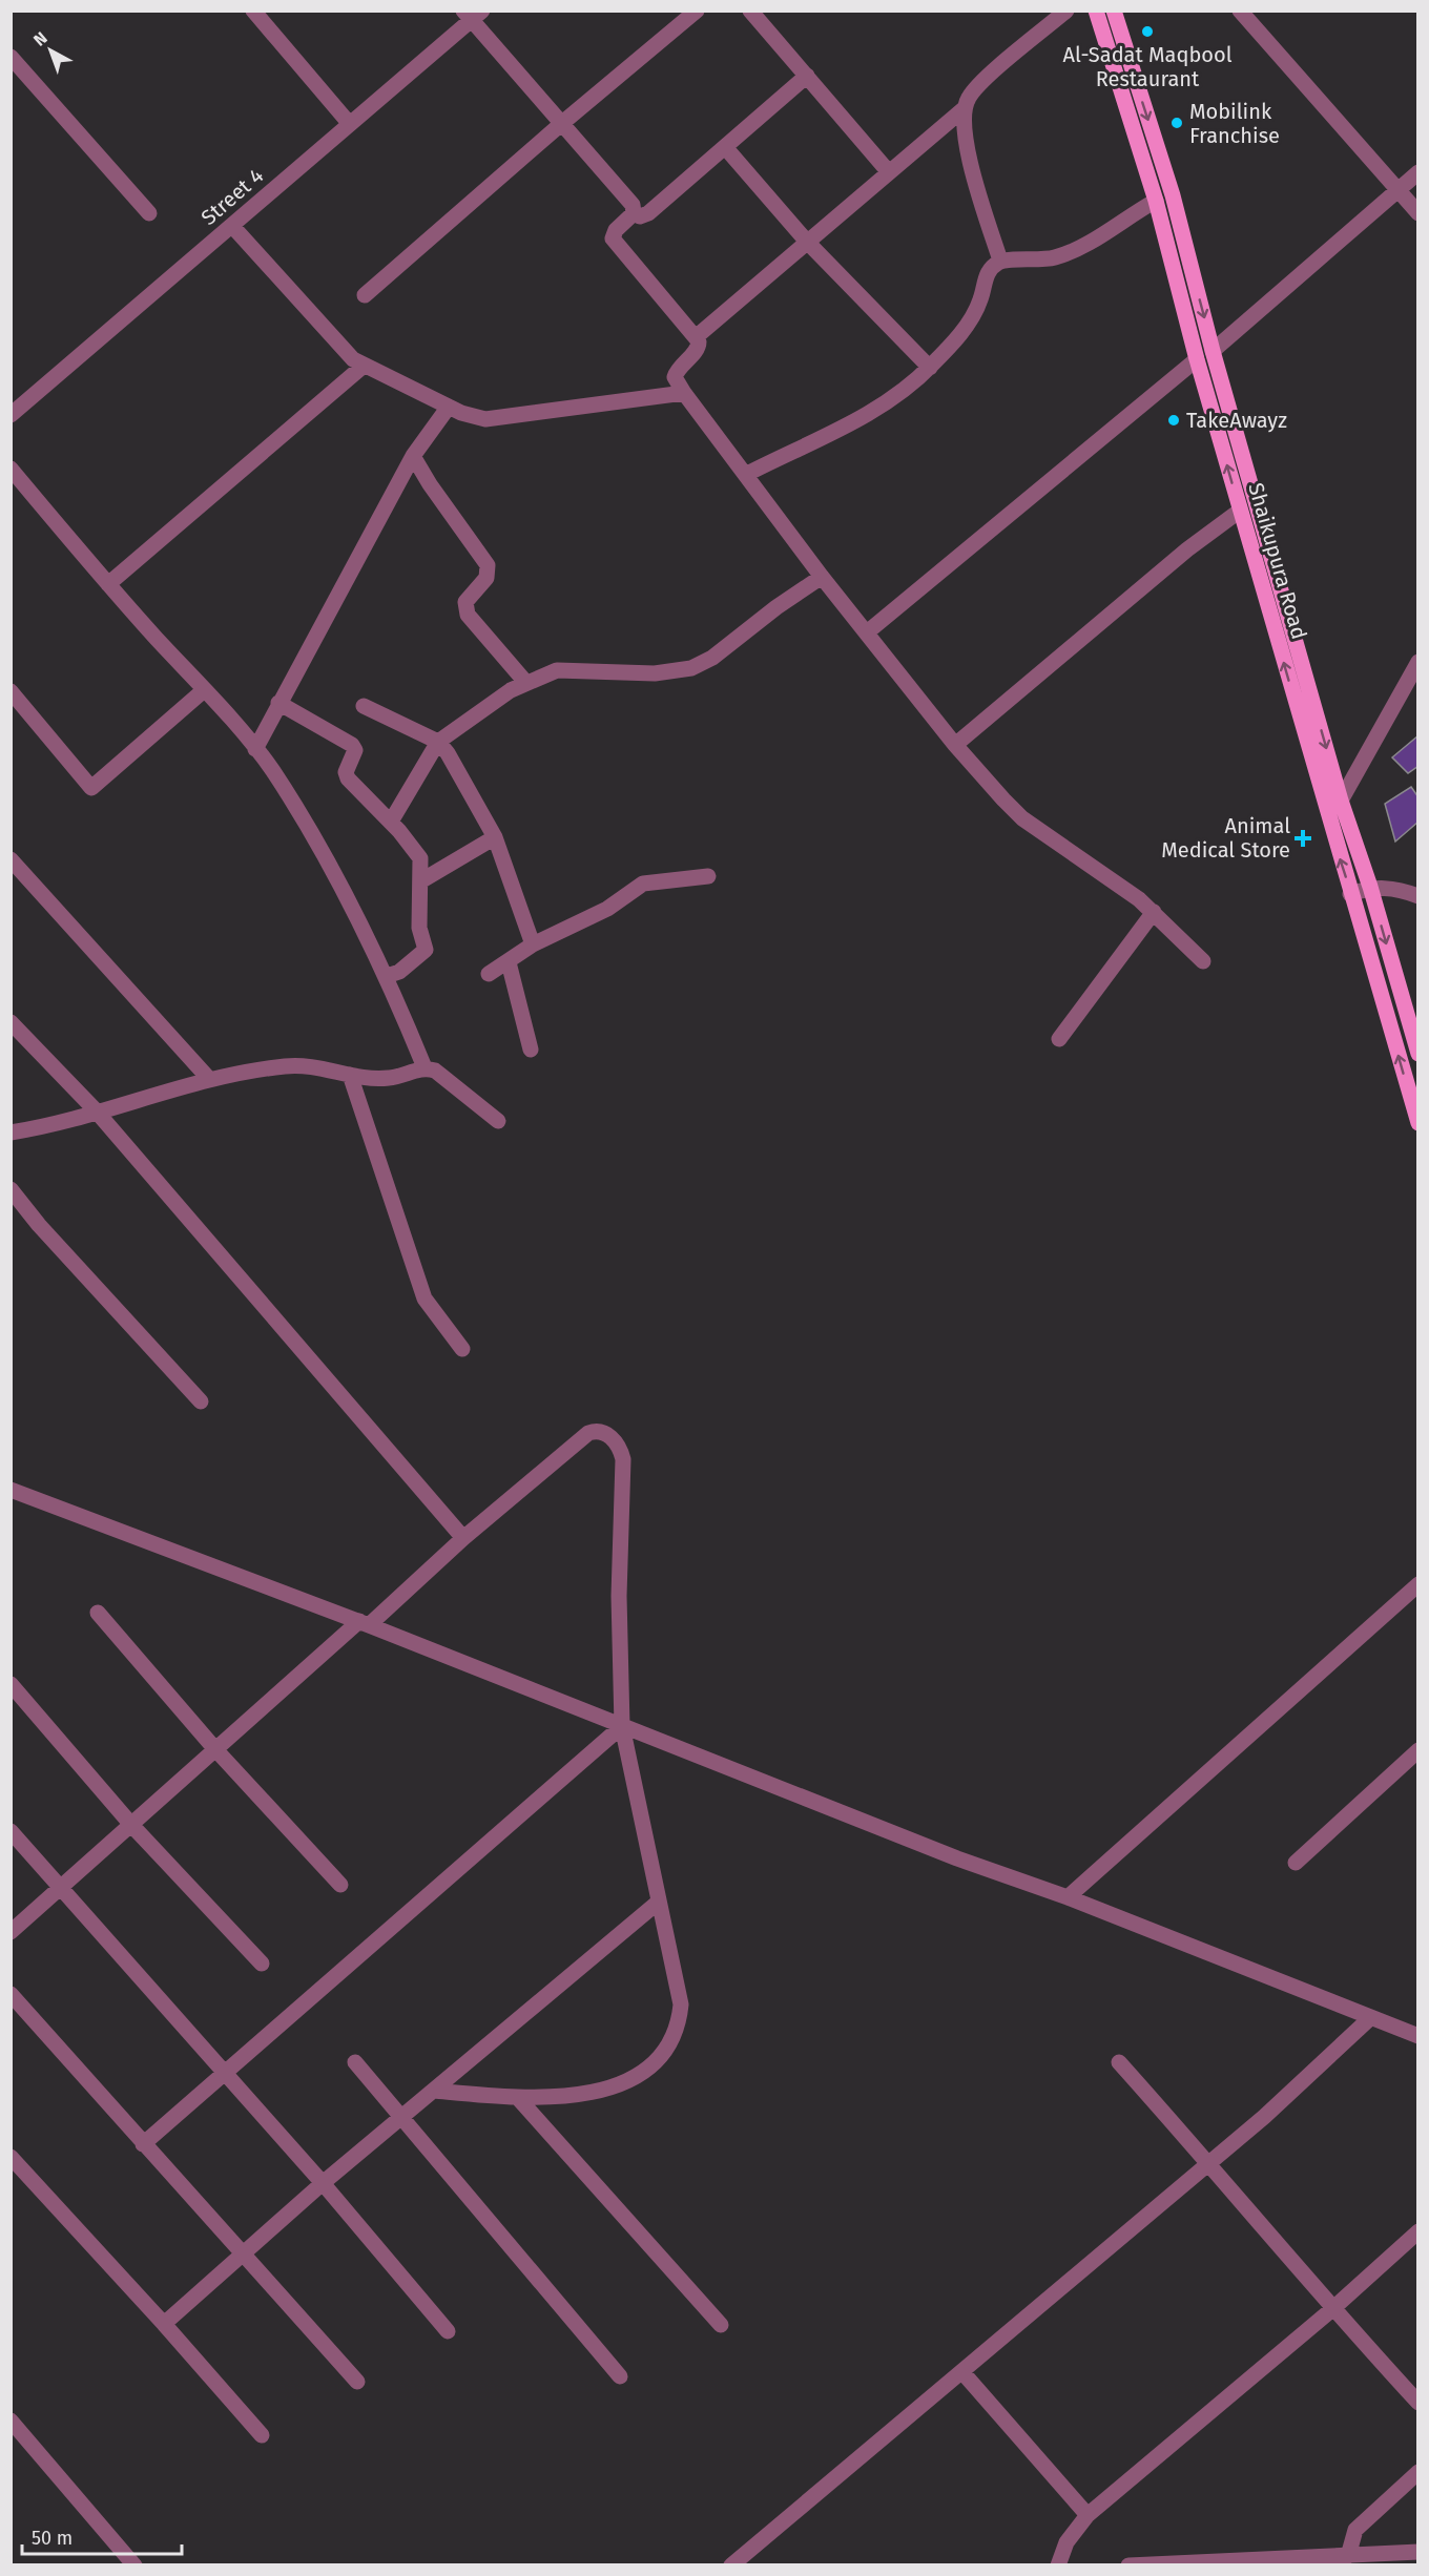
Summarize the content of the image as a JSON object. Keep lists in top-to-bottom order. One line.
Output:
{"streets":{"main road":["Shaikupura Road"],"street":["Street 4"]},"places":{"other":["Al-Sadat Maqbool Restaurant","Mobilink Franchise","TakeAwayz"],"health":["Animal Medical Store"]},"scale_bar":"50 m","north":"top left"}
